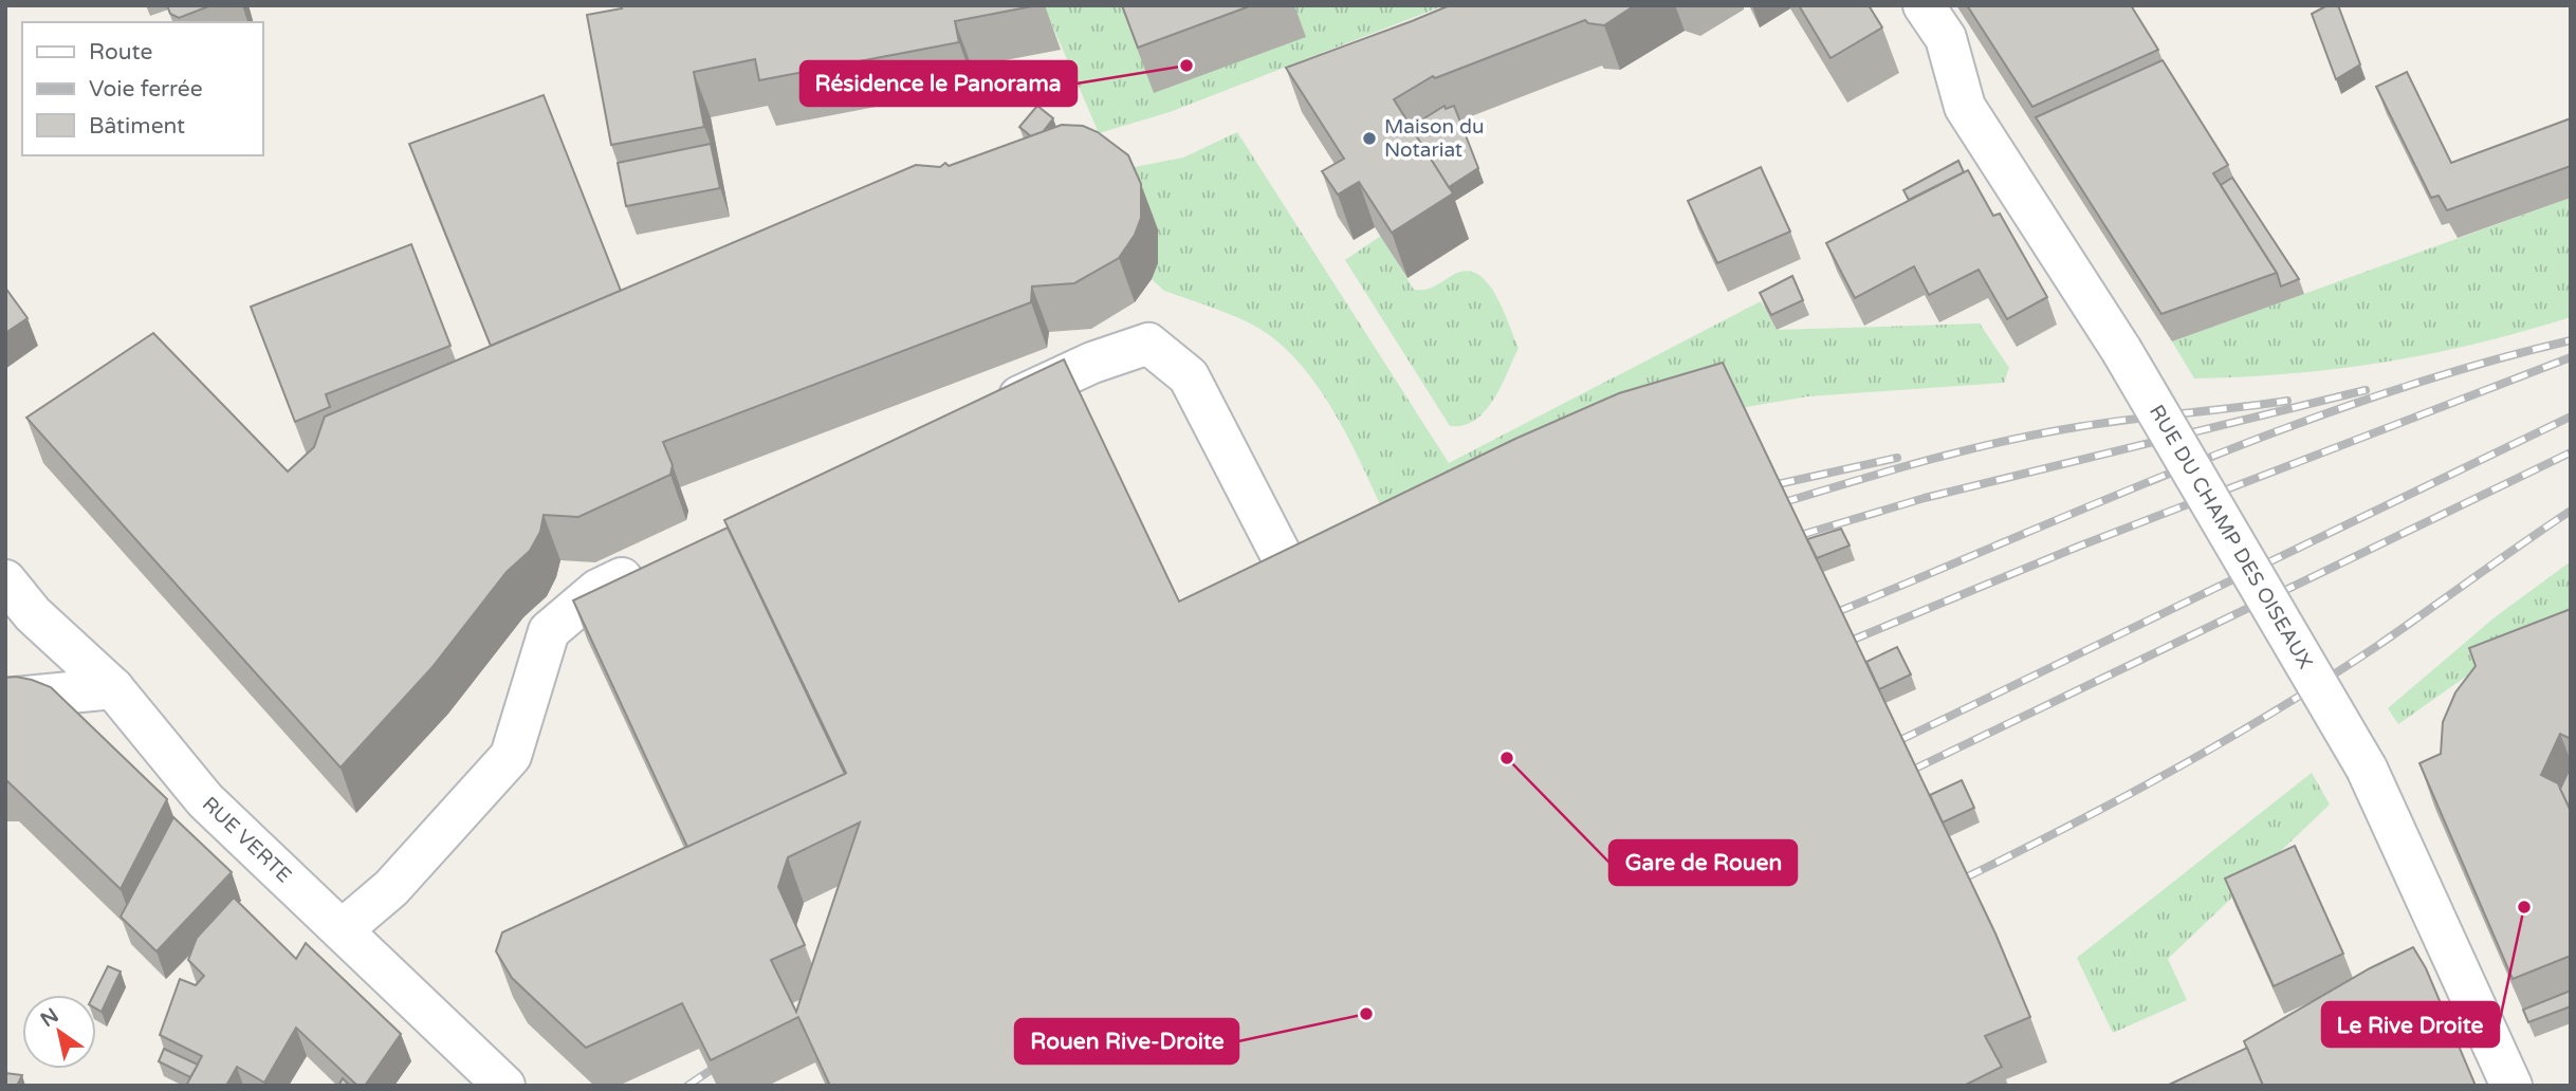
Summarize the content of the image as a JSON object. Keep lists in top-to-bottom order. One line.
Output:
{"streets":{"street":["RUE DU CHAMP DES OISEAUX","RUE VERTE"]},"places":["Résidence le Panorama","Maison du Notariat","Gare de Rouen","Le Rive Droite","Rouen Rive-Droite"],"legend":["Route","Voie ferrée","Bâtiment"],"north":"top left"}
